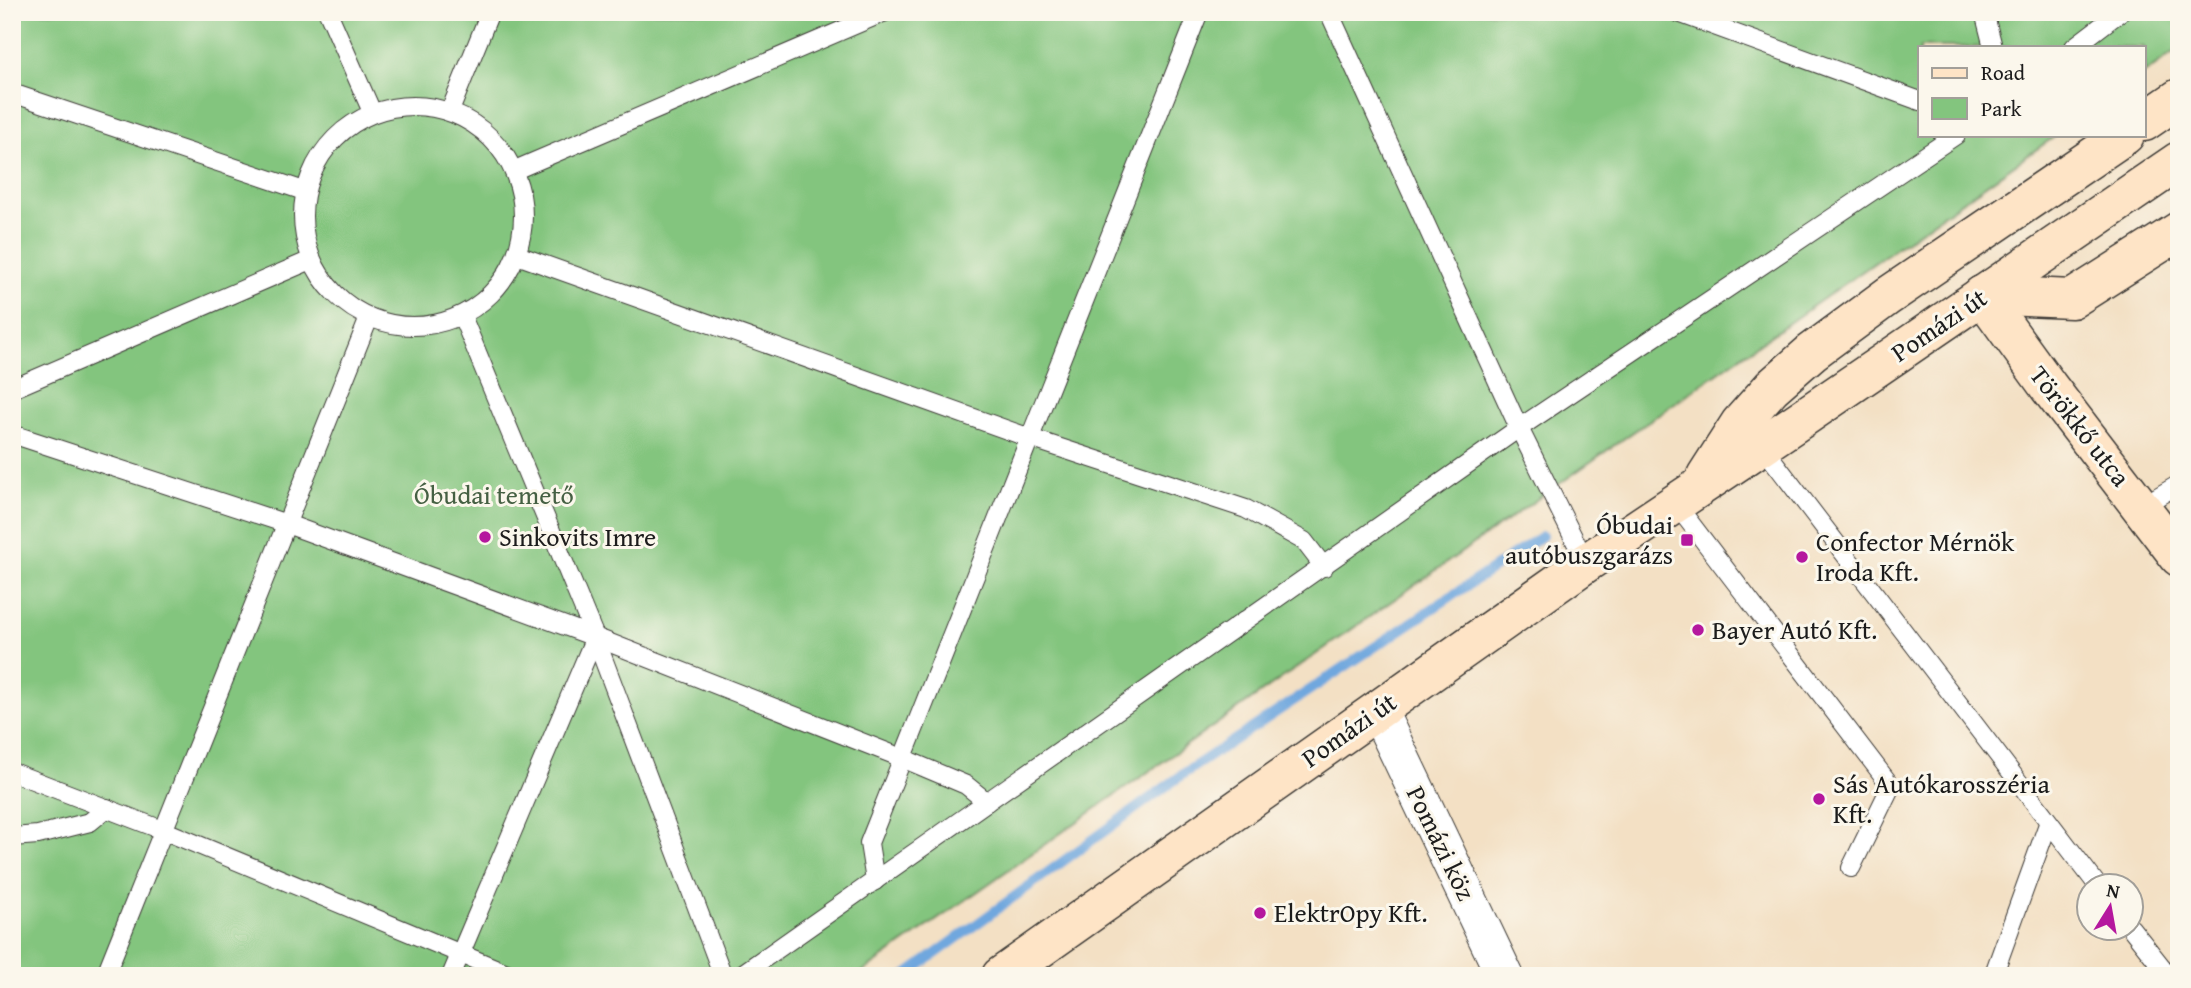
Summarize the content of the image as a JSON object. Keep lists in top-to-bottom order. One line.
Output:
{"streets":{"street":["Pomázi út","Törökkő utca","Pomázi köz"]},"crossings":[["Pomázi út","Törökkő utca"],["Pomázi út","Pomázi köz"]],"parks":["Óbudai temető"],"places":{"other":["Sinkovits Imre","Confector Mérnök Iroda Kft.","Bayer Autó Kft.","Sás Autókarosszéria Kft.","ElektrOpy Kft."],"transit":["Óbudai autóbuszgarázs"]},"legend":["Road","Park"],"north":"top"}
